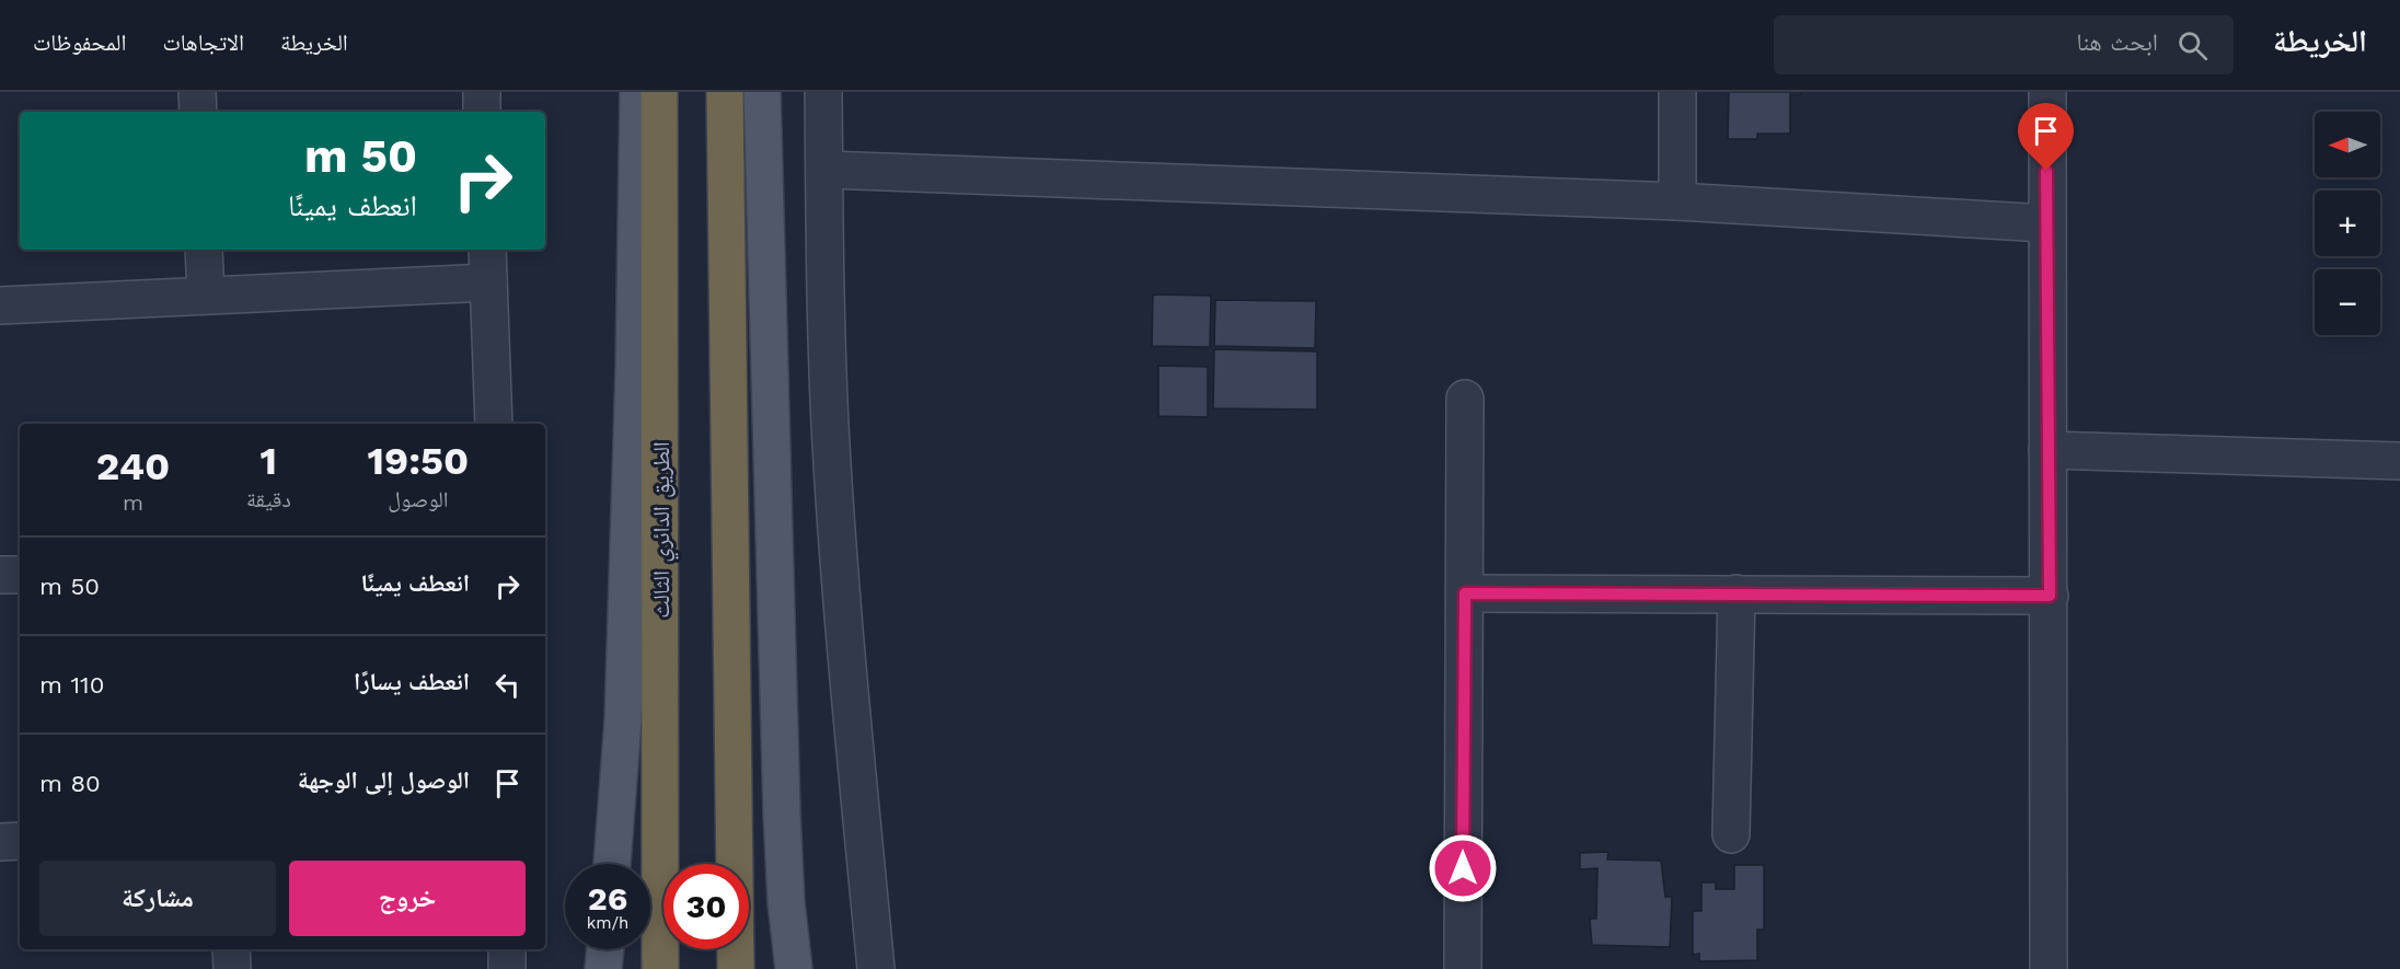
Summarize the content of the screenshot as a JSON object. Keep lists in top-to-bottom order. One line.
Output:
{"streets":{"highway":["الطريق الدائري الثالث"]},"north":"left","page":{"header":"الخريطة","search":"ابحث هنا","nav":["الخريطة","الاتجاهات","المحفوظات"],"map_buttons":["+","−"],"turn":["50 m","انعطف يمينًا"],"eta":["19:50","الوصول","1","دقيقة","240","m"],"list":[{"name":"انعطف يمينًا","value":"50 m"},{"name":"انعطف يسارًا","value":"110 m"},{"name":"الوصول إلى الوجهة","value":"80 m"}],"buttons":["خروج","مشاركة"],"speed":"26 km/h","limit":"30"}}
